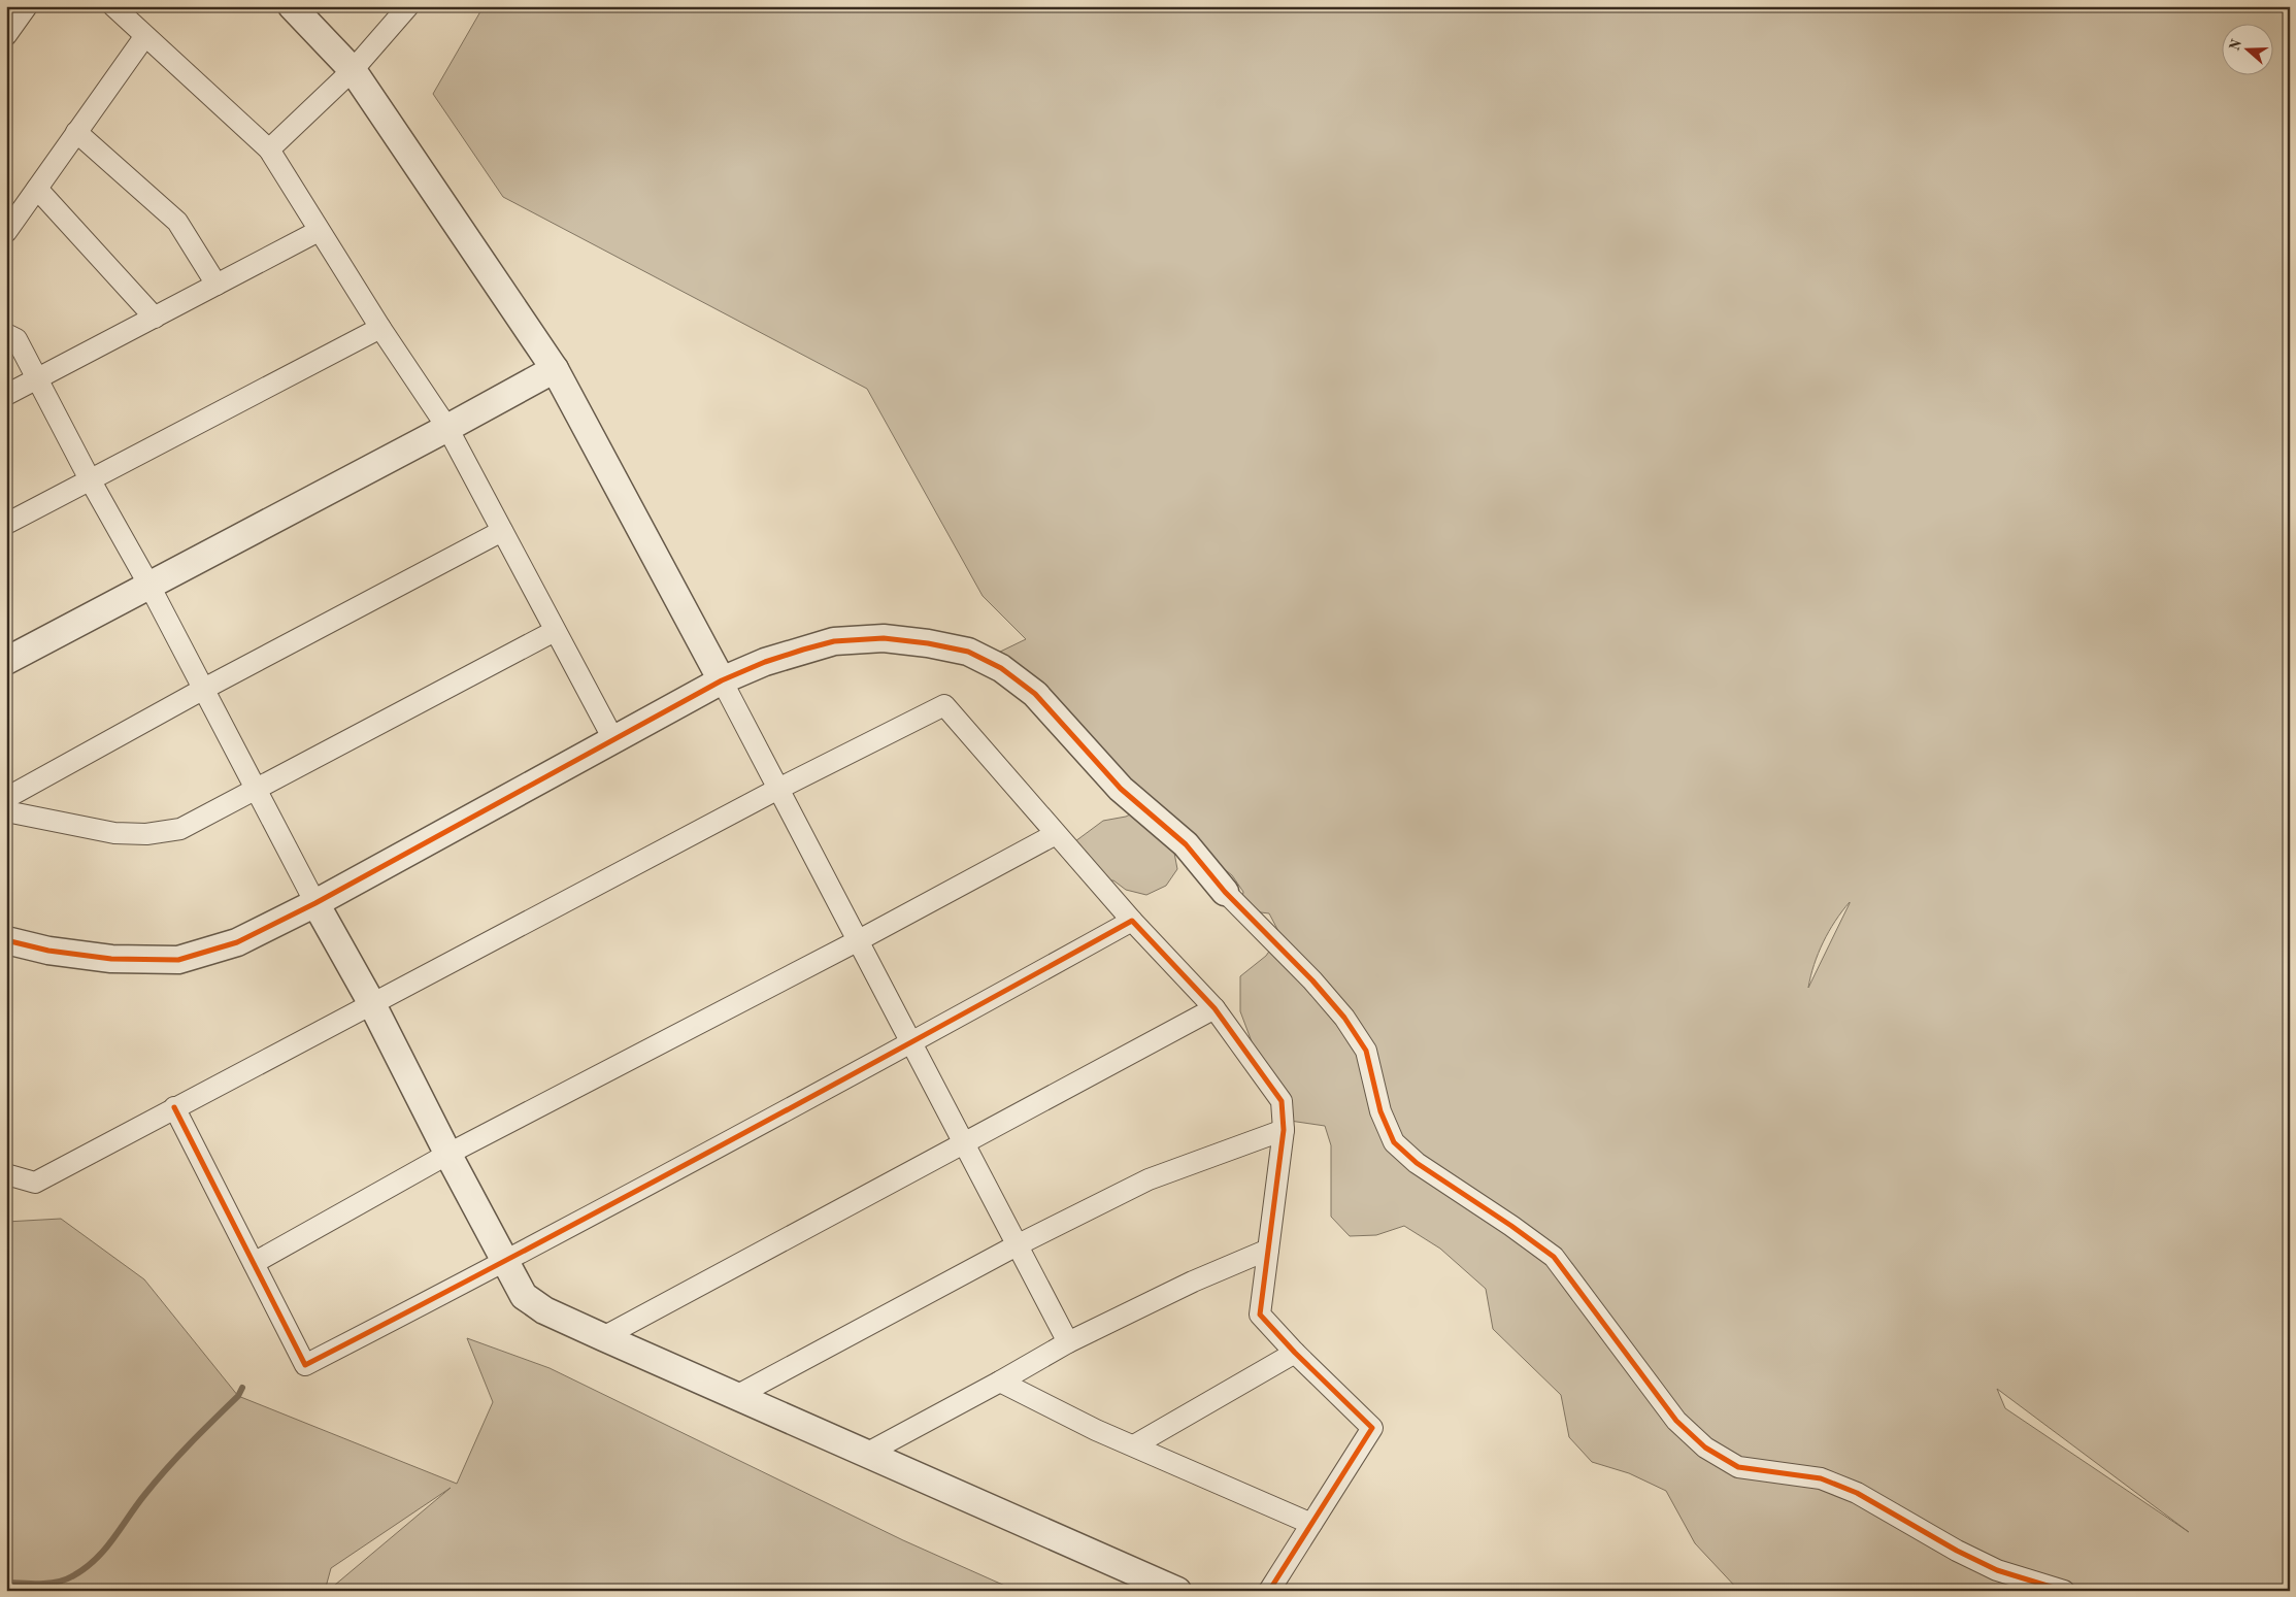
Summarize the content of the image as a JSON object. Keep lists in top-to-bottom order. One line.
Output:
{"north":"left"}
